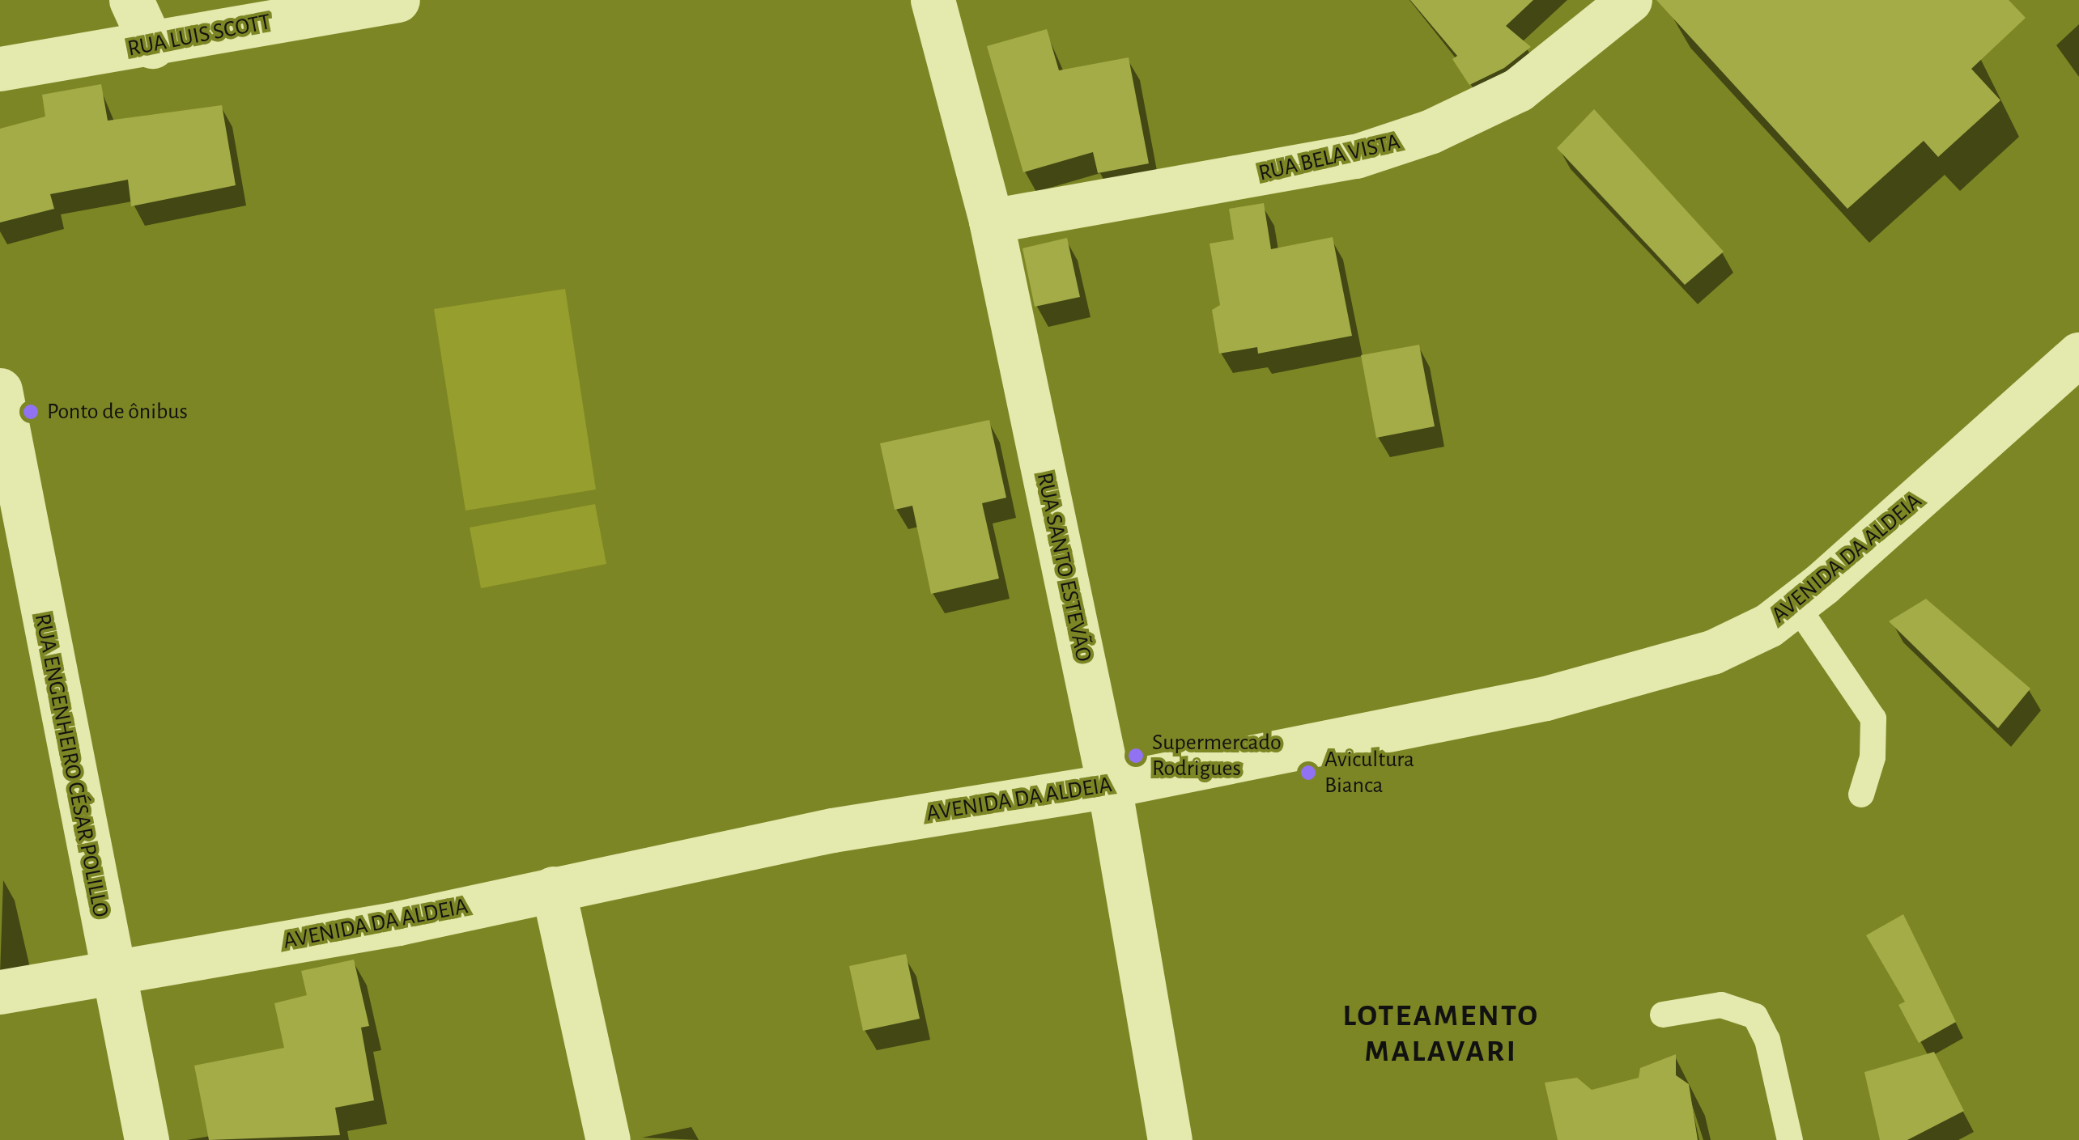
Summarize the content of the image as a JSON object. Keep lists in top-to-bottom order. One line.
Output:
{"streets":{"street":["RUA LUIS SCOTT","RUA BELA VISTA","AVENIDA DA ALDEIA","RUA SANTO ESTEVÃO","RUA ENGENHEIRO CÉSAR POLILLO"]},"crossings":[["RUA BELA VISTA","RUA SANTO ESTEVÃO"],["AVENIDA DA ALDEIA","RUA SANTO ESTEVÃO"],["AVENIDA DA ALDEIA","RUA ENGENHEIRO CÉSAR POLILLO"]],"districts":["LOTEAMENTO MALAVARI"],"places":["Ponto de ônibus","Supermercado Rodrigues","Avicultura Bianca"]}
